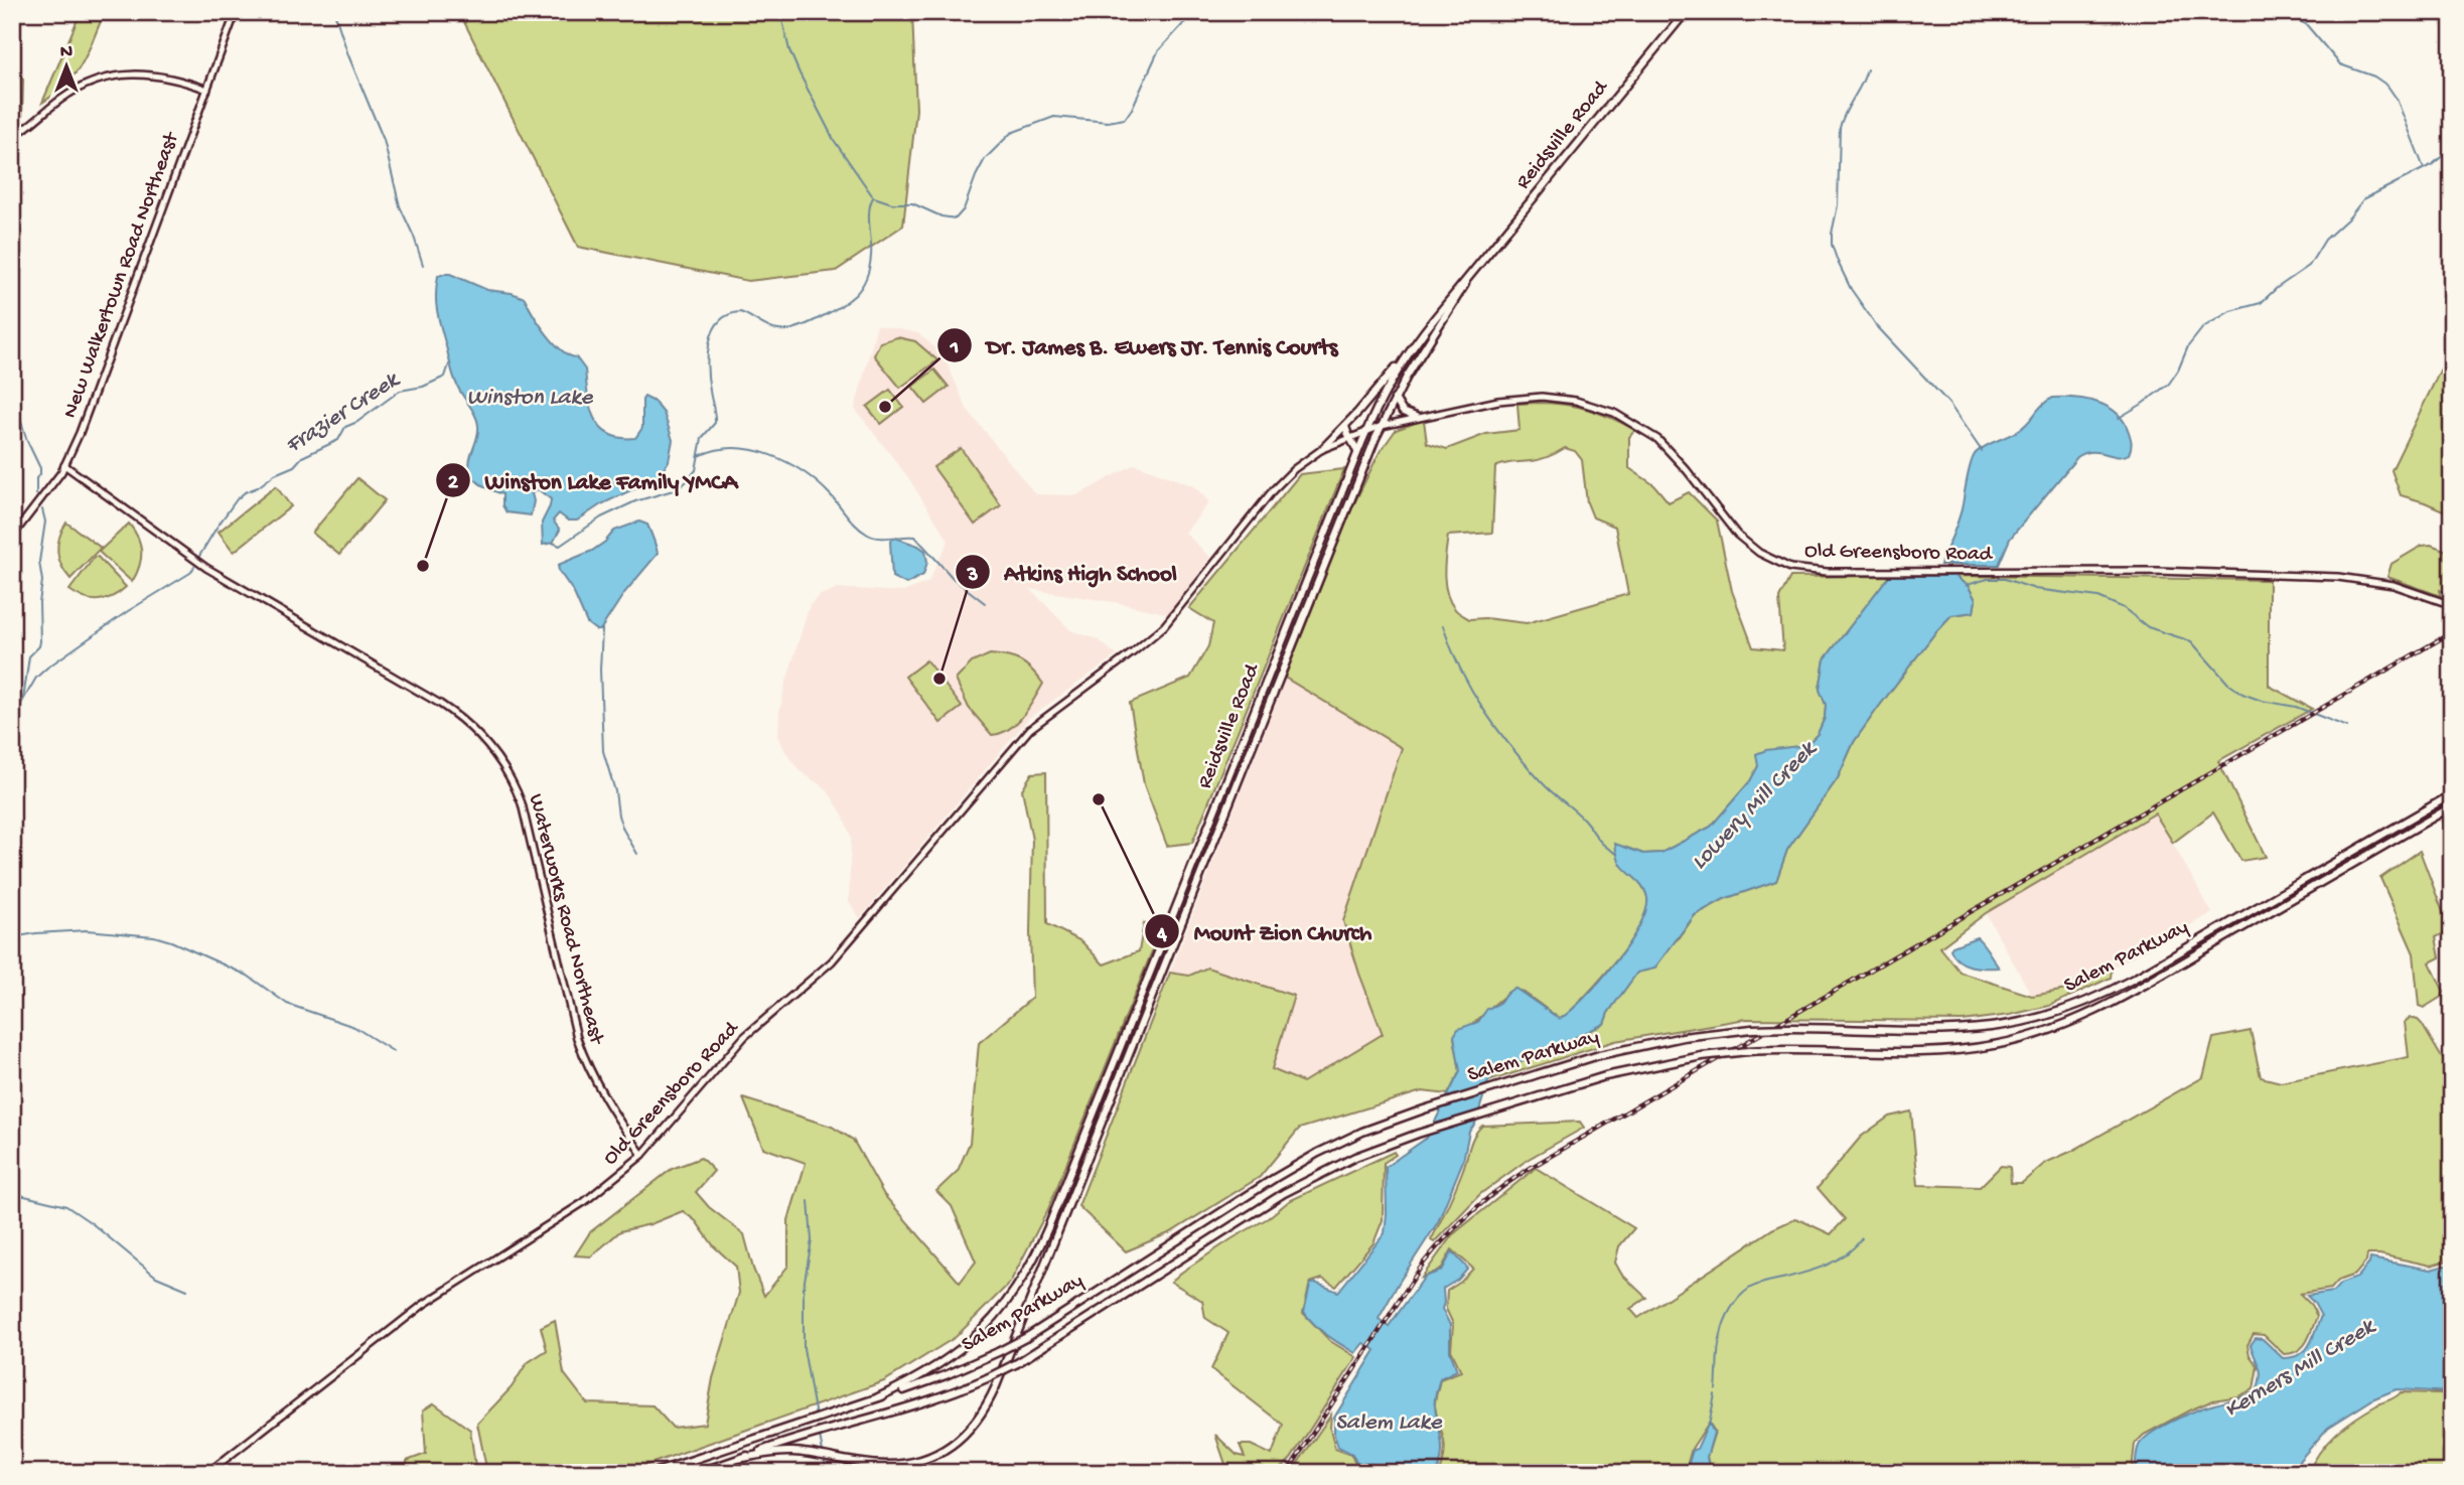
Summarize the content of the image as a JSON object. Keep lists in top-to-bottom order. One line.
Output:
{"streets":{"highway":["Reidsville Road","Salem Parkway"],"street":["New Walkertown Road Northeast","Old Greensboro Road","Waterworks Road Northeast"]},"crossings":[["Reidsville Road","Old Greensboro Road"],["Reidsville Road","Salem Parkway"],["New Walkertown Road Northeast","Waterworks Road Northeast"],["Old Greensboro Road","Waterworks Road Northeast"]],"water":["Winston Lake","Frazier Creek","Lowery Mill Creek","Kerners Mill Creek","Salem Lake"],"places":["Dr. James B. Ewers Jr. Tennis Courts","Winston Lake Family YMCA","Atkins High School","Mount Zion Church"],"north":"top"}
